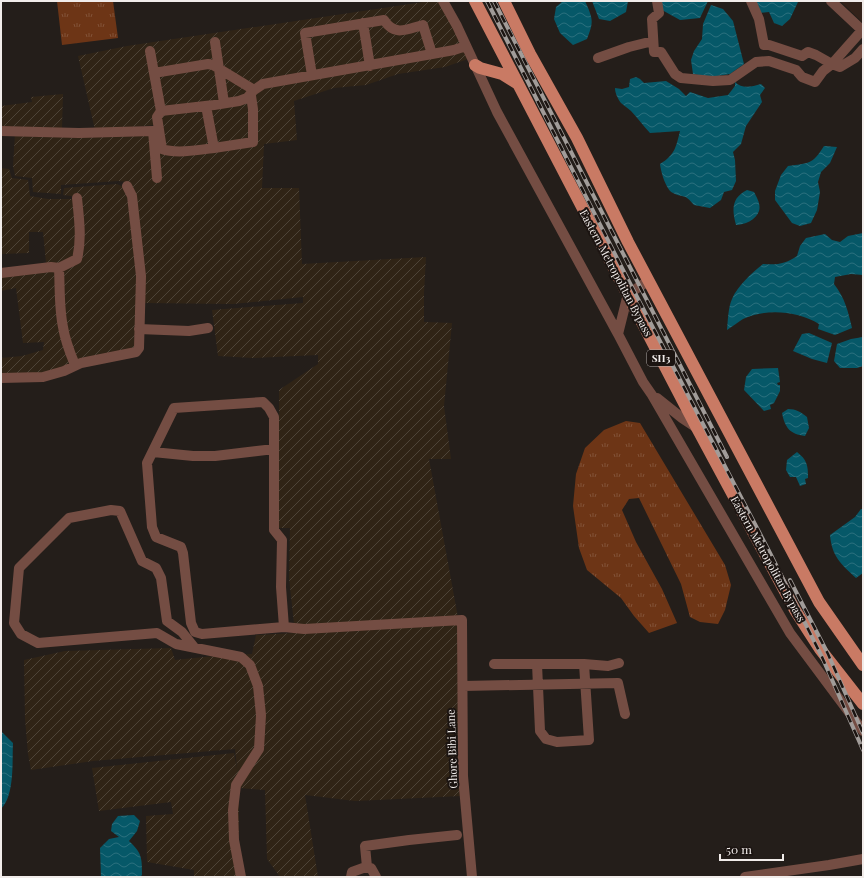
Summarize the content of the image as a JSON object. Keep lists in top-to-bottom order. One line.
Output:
{"streets":{"main road":["Eastern Metropolitan Bypass","SH3"],"street":["Ghore Bibi Lane"]},"scale_bar":"50 m"}
